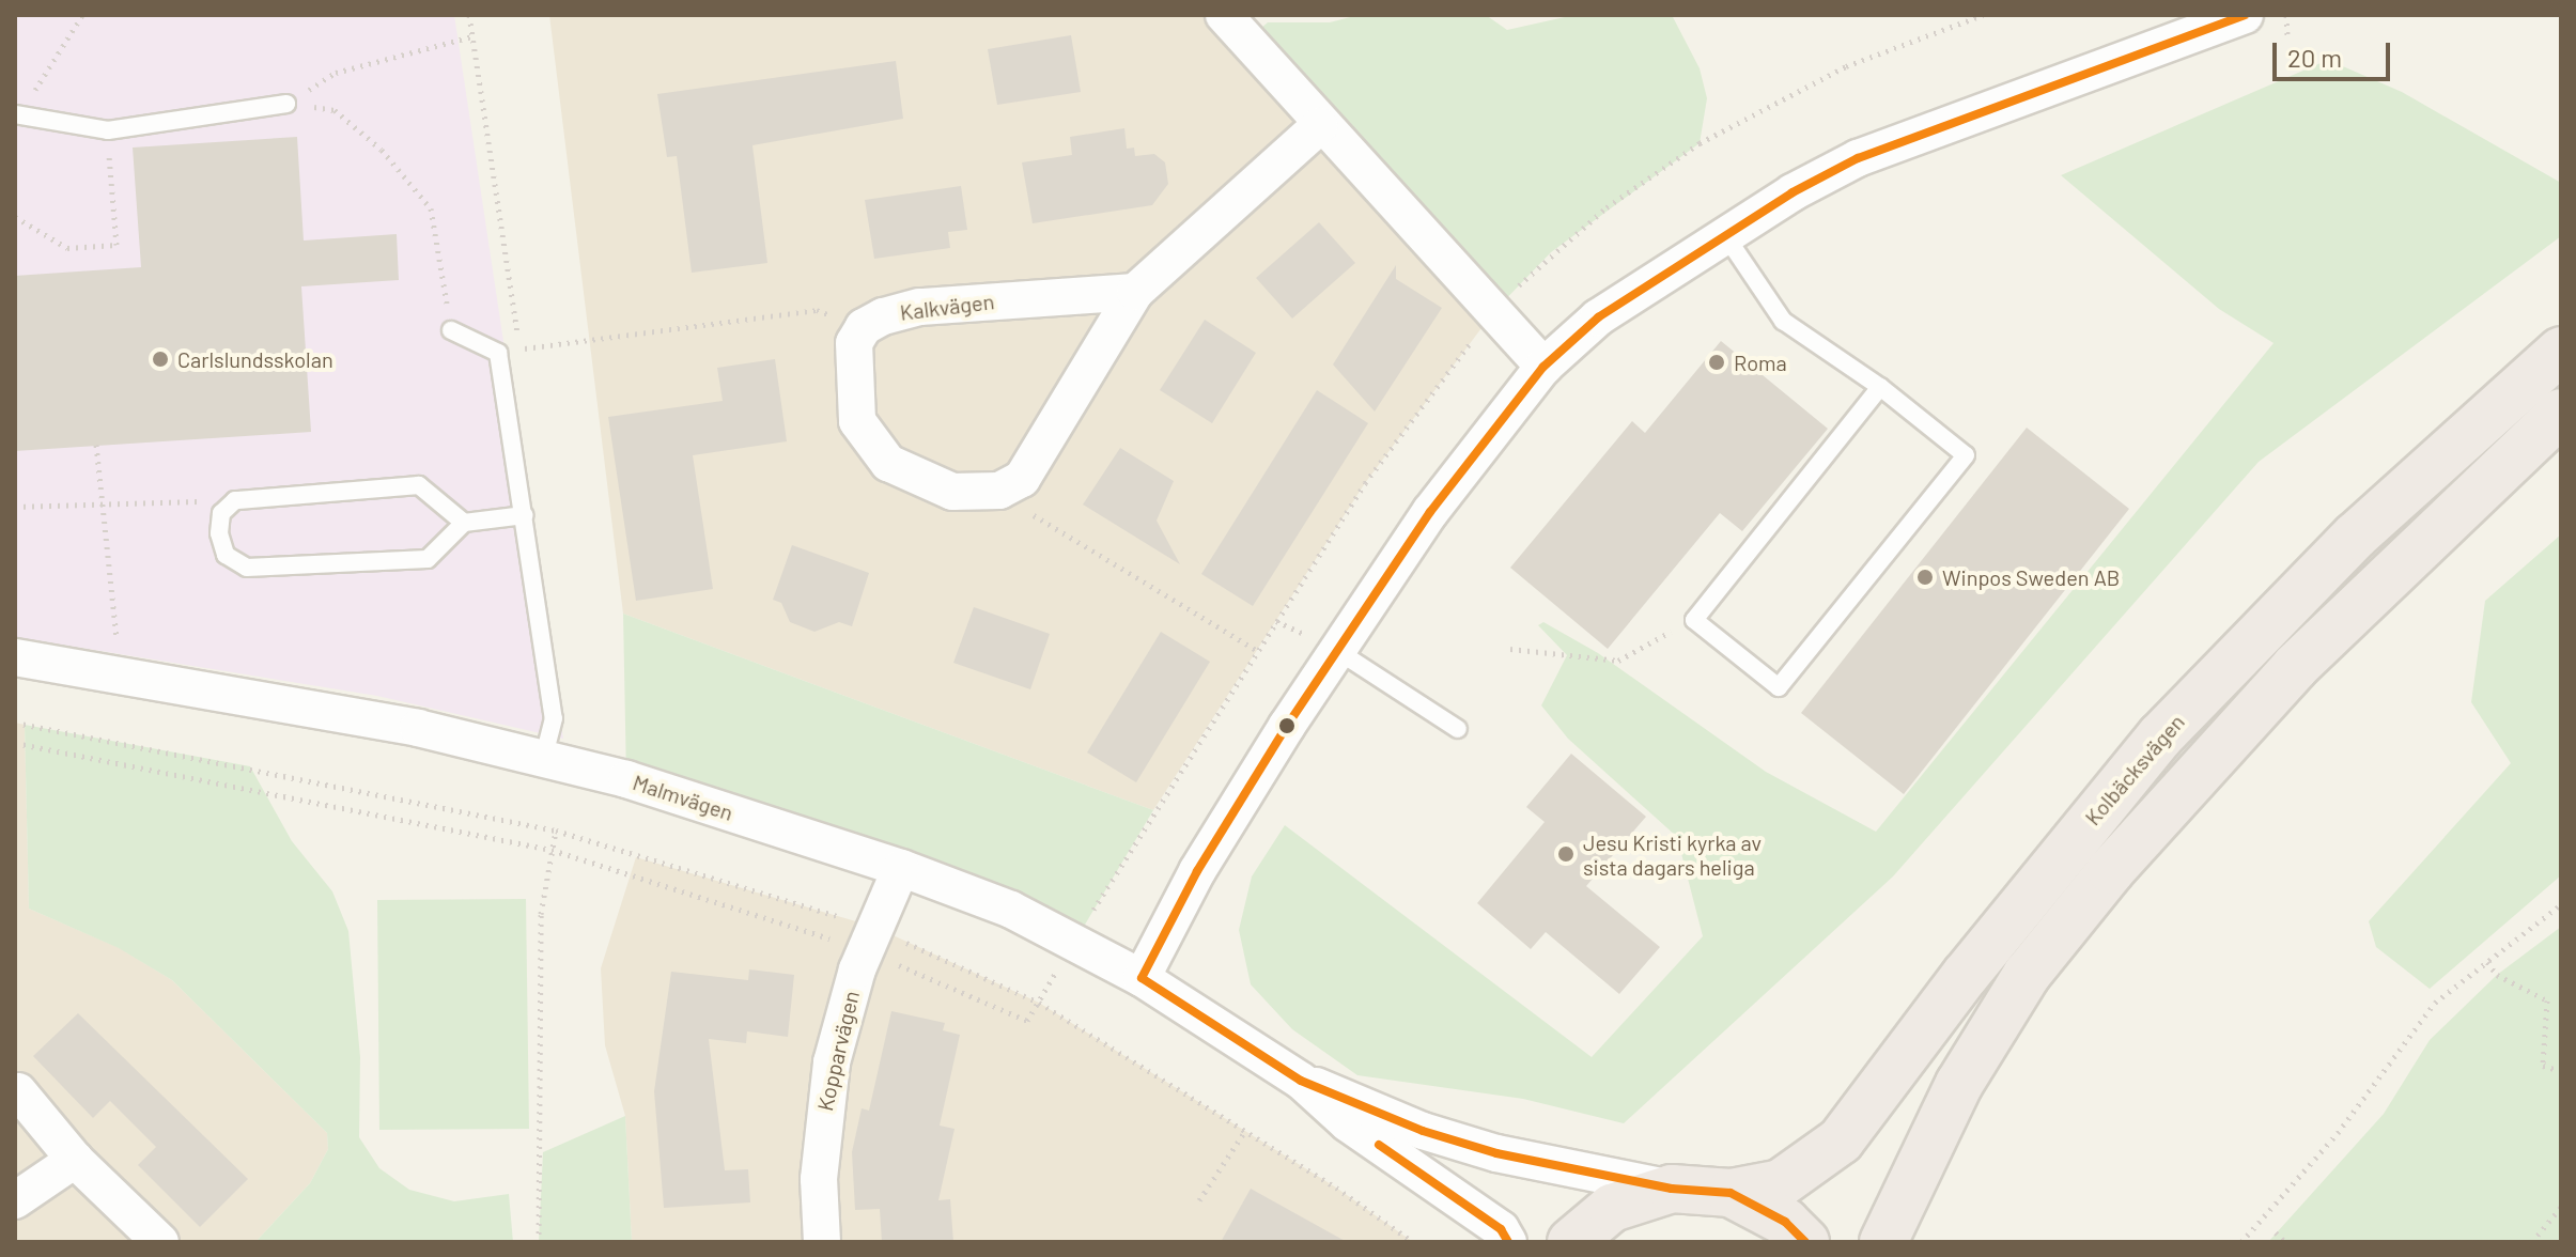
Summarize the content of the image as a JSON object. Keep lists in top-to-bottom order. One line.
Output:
{"streets":{"highway":["Kolbäcksvägen"],"street":["Kalkvägen","Malmvägen","Kopparvägen"]},"crossings":[["Malmvägen","Kopparvägen"]],"places":["Carlslundsskolan","Roma","Winpos Sweden AB","Jesu Kristi kyrka av sista dagars heliga"],"scale_bar":"20 m"}
